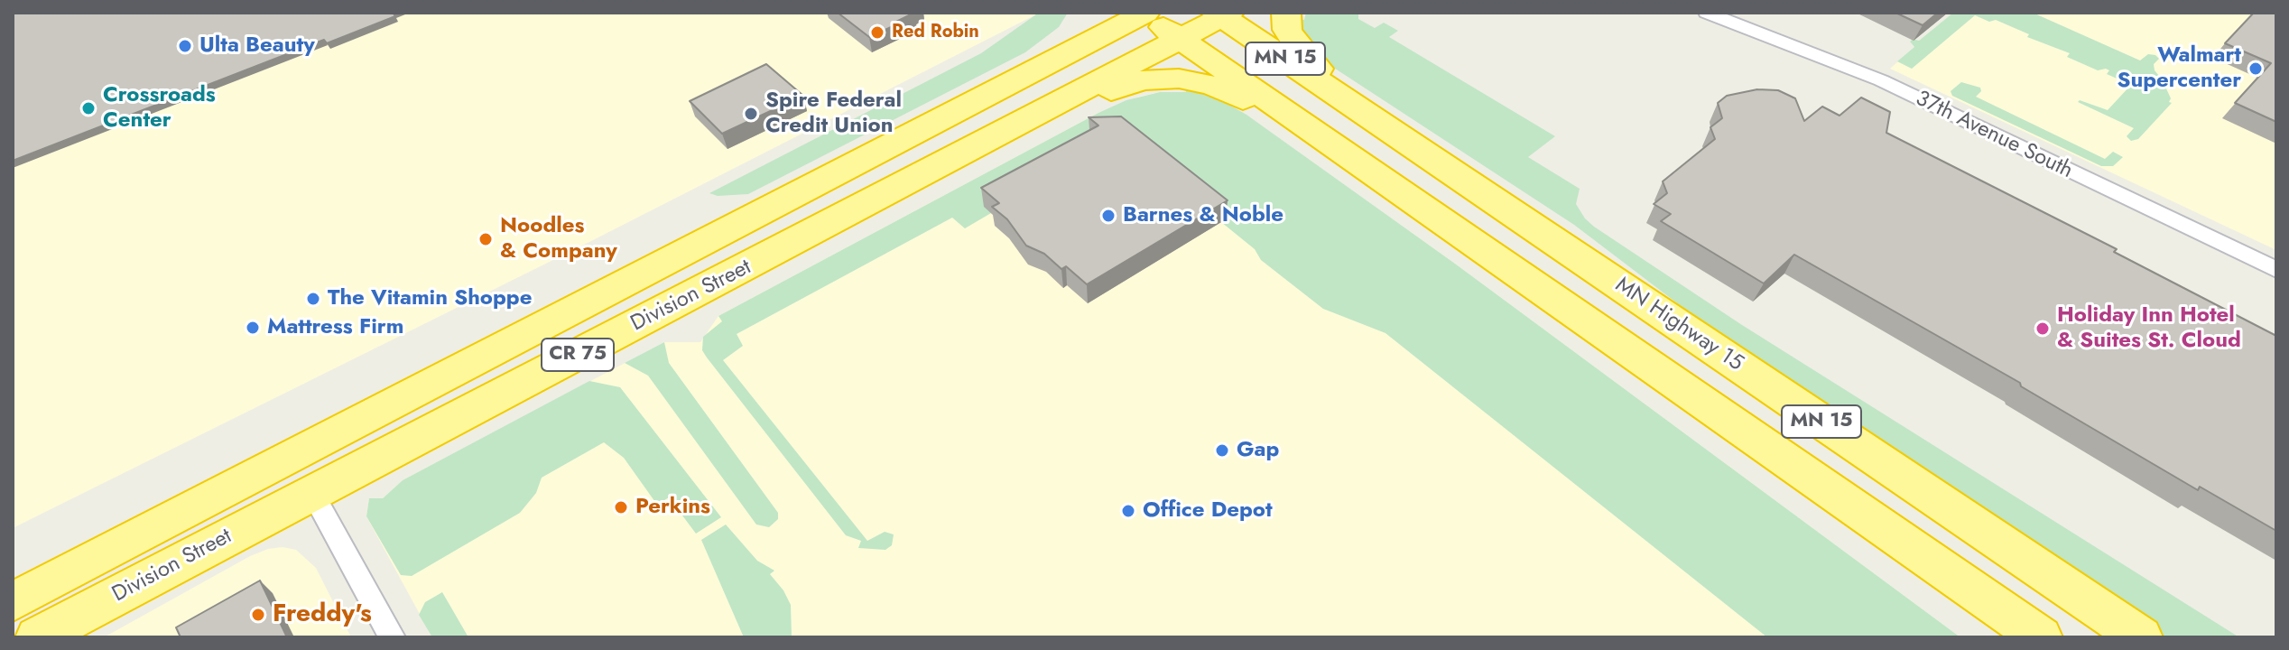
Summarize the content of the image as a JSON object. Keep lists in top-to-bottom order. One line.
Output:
{"streets":{"highway":["MN 15","Division Street","MN Highway 15","CR 75"],"street":["37th Avenue South"]},"crossings":[["MN 15","Division Street"],["Division Street","MN Highway 15"]],"places":["Red Robin","Ulta Beauty","Walmart Supercenter","Crossroads Center","Spire Federal Credit Union","Barnes & Noble","Noodles & Company","The Vitamin Shoppe","Mattress Firm","Holiday Inn Hotel & Suites St. Cloud","Gap","Perkins","Office Depot","Freddy's"]}
